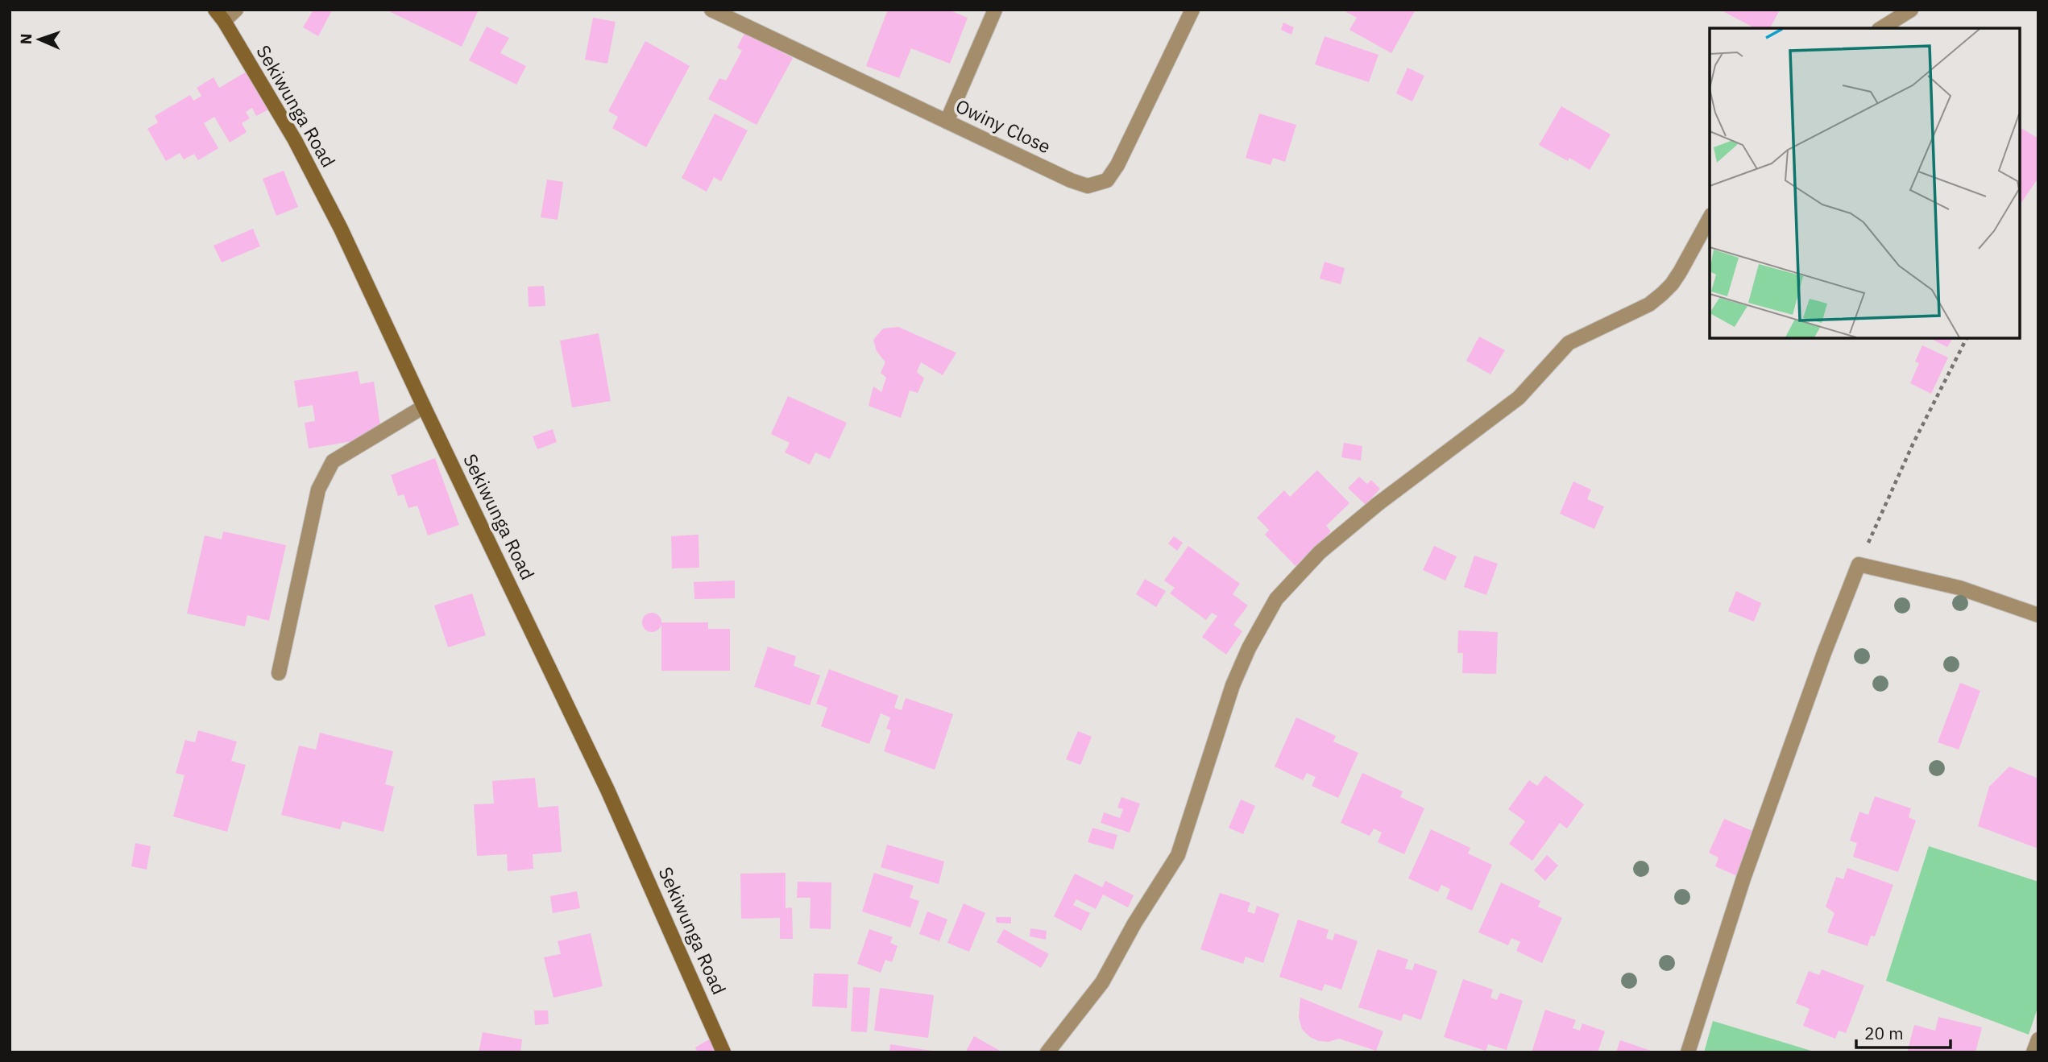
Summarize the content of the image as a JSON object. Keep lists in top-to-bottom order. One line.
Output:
{"streets":{"main road":["Sekiwunga Road"],"street":["Owiny Close"]},"scale_bar":"20 m","north":"left"}
